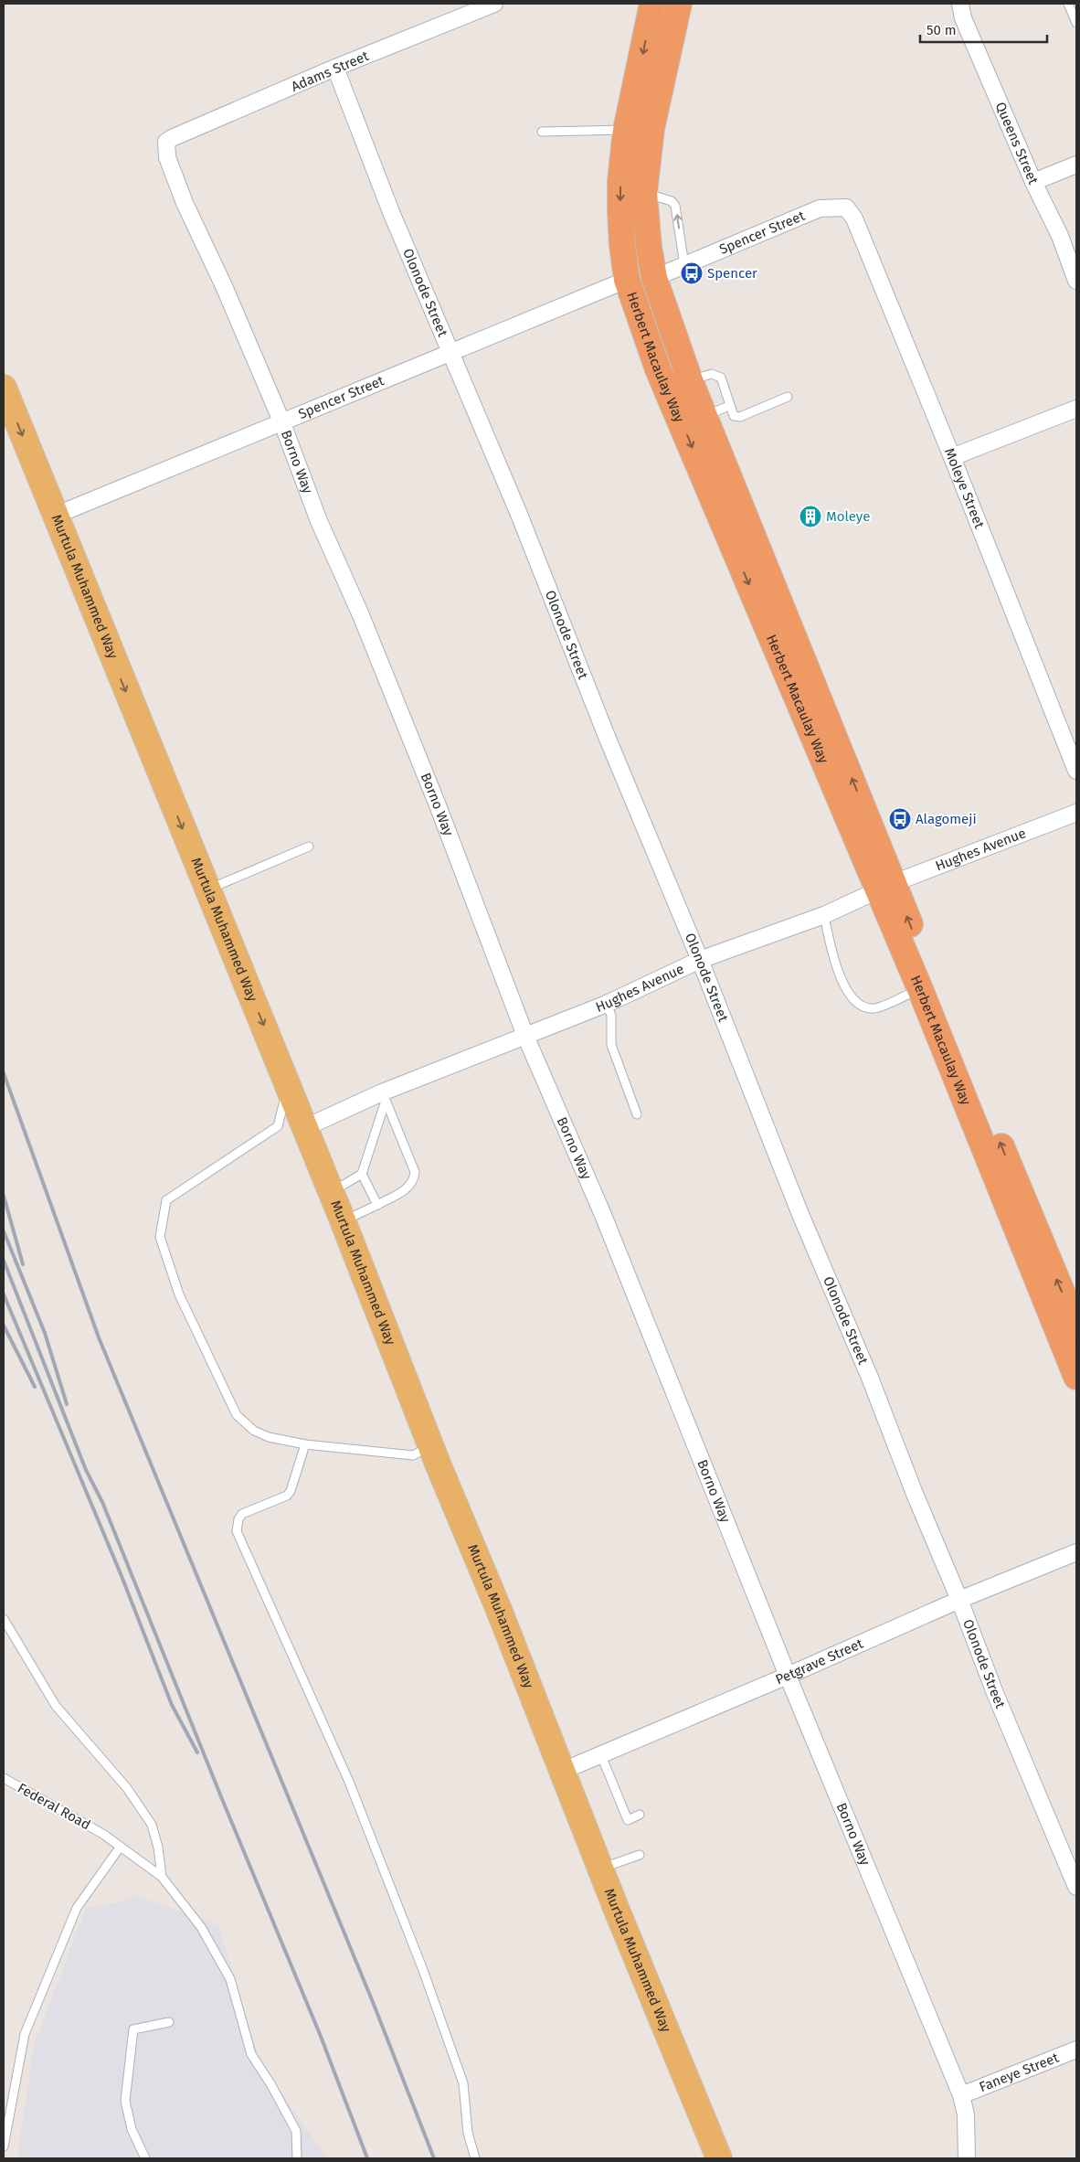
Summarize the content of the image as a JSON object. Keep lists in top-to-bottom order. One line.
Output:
{"streets":{"highway":["Herbert Macaulay Way"],"main road":["Murtula Muhammed Way"],"street":["Adams Street","Queens Street","Spencer Street","Olonode Street","Borno Way","Moleye Street","Hughes Avenue","Petgrave Street","Faneye Street"],"lane":["Federal Road"]},"crossings":[["Adams Street","Olonode Street"],["Adams Street","Borno Way"],["Spencer Street","Olonode Street"],["Spencer Street","Herbert Macaulay Way"],["Spencer Street","Borno Way"],["Spencer Street","Moleye Street"],["Spencer Street","Murtula Muhammed Way"],["Olonode Street","Hughes Avenue"],["Olonode Street","Petgrave Street"],["Herbert Macaulay Way","Hughes Avenue"],["Borno Way","Hughes Avenue"],["Borno Way","Petgrave Street"],["Borno Way","Faneye Street"],["Murtula Muhammed Way","Hughes Avenue"],["Murtula Muhammed Way","Petgrave Street"]],"one_way":["Murtula Muhammed Way"],"places":{"bus stop":["Spencer","Alagomeji"],"building":["Moleye"]},"scale_bar":"50 m"}
